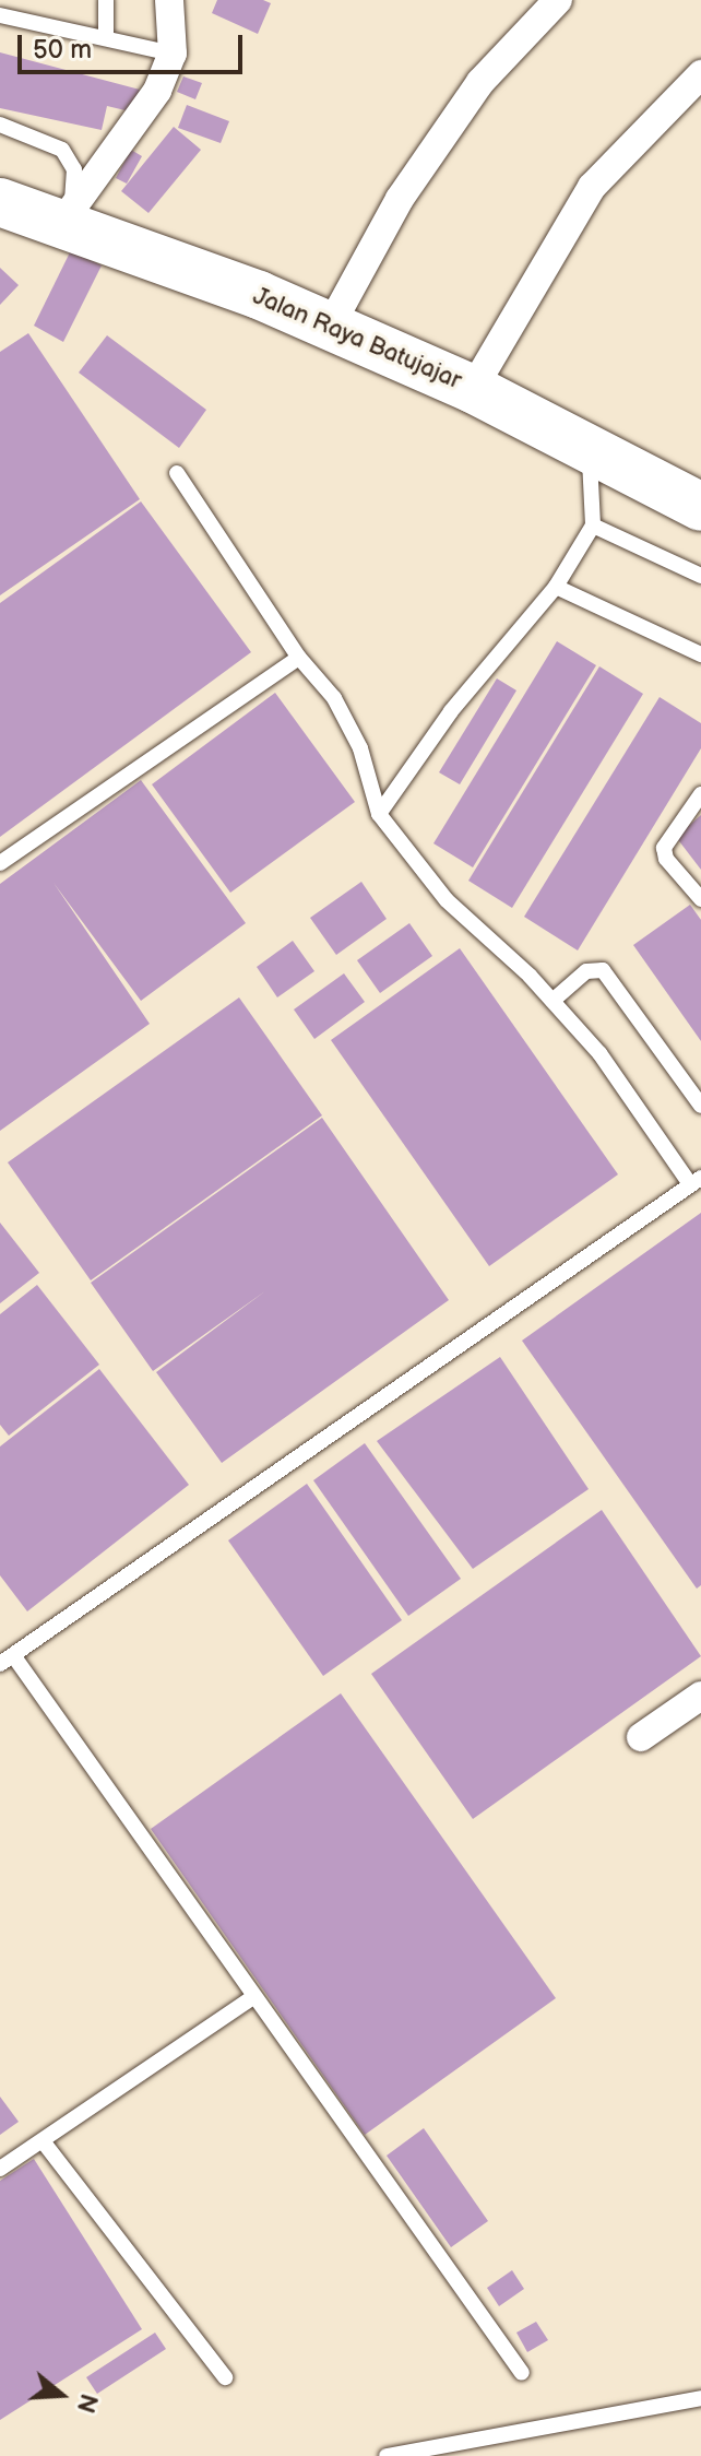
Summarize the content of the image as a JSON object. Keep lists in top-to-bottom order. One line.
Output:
{"streets":{"highway":["Jalan Raya Batujajar"]},"scale_bar":"50 m","north":"right"}
